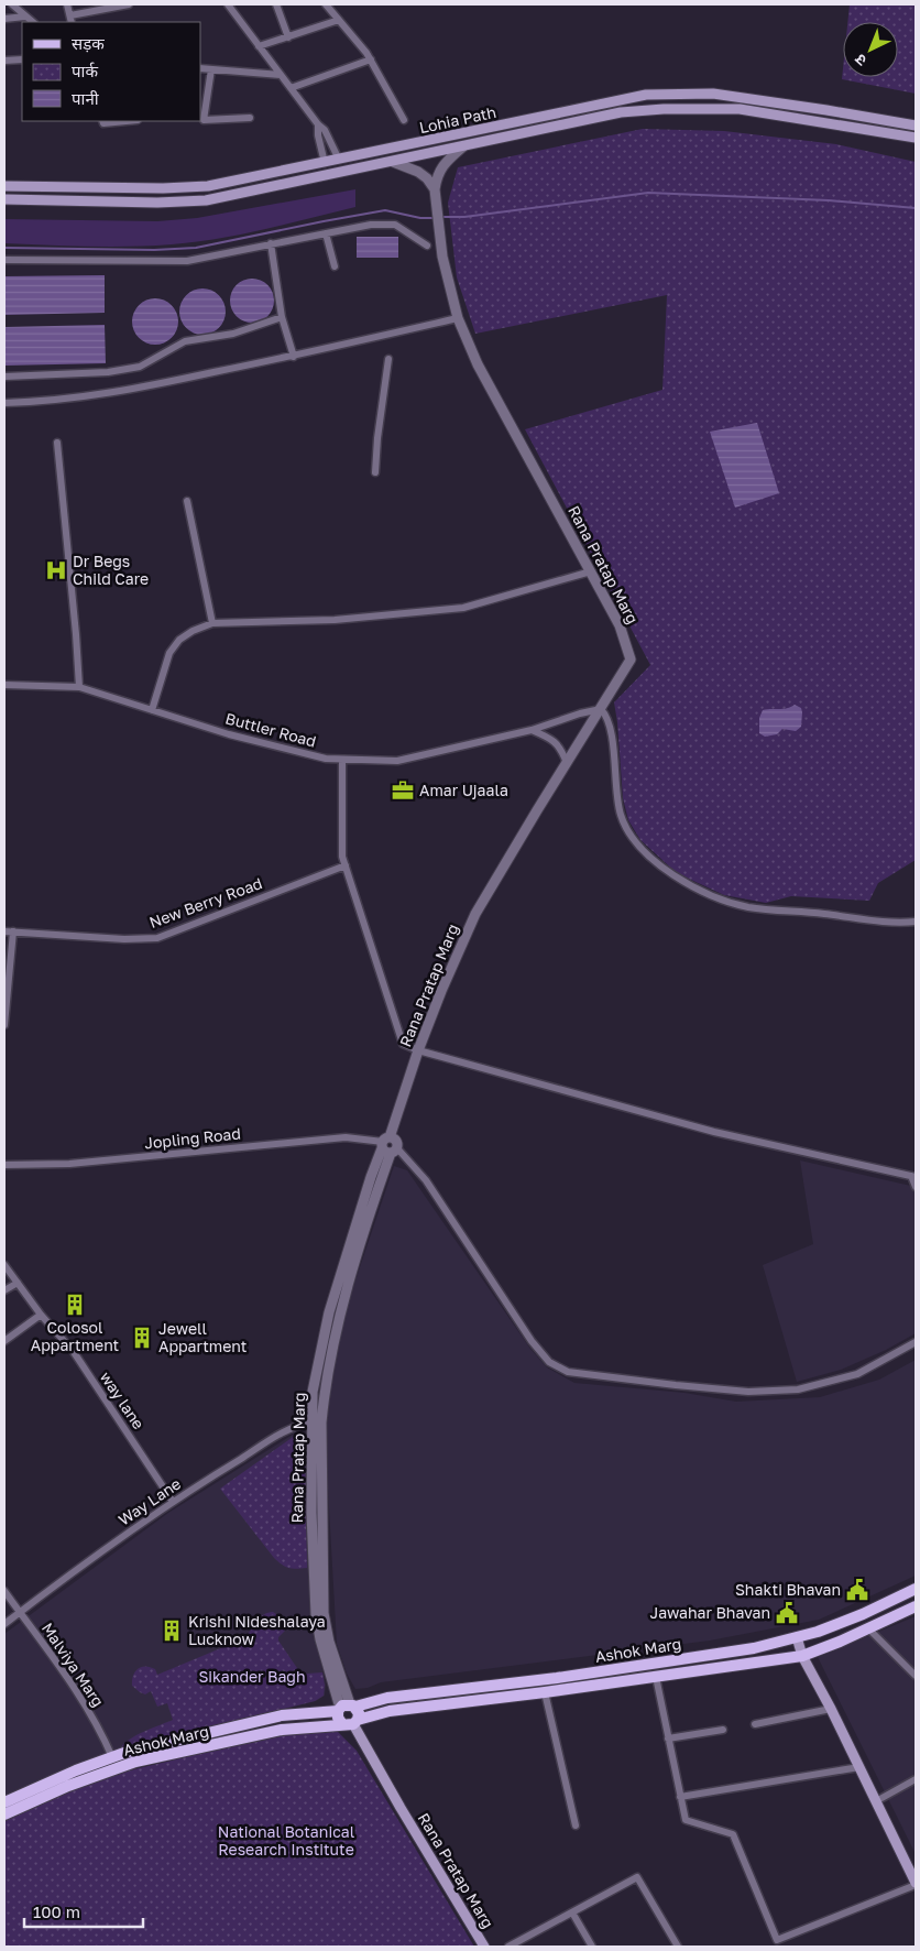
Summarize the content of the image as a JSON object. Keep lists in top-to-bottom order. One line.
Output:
{"streets":{"main road":["Lohia Path","Rana Pratap Marg","Ashok Marg"],"street":["Buttler Road","New Berry Road","Jopling Road","way lane","Way Lane","Malviya Marg"]},"crossings":[["Rana Pratap Marg","Buttler Road"],["Rana Pratap Marg","Jopling Road"],["Rana Pratap Marg","Way Lane"],["Rana Pratap Marg","Ashok Marg"],["way lane","Way Lane"],["Way Lane","Malviya Marg"],["Ashok Marg","Malviya Marg"]],"parks":["Sikander Bagh","National Botanical Research Institute"],"places":{"hospital":["Dr Begs Child Care"],"office":["Amar Ujaala"],"building":["Colosol Appartment","Jewell Appartment","Krishi Nideshalaya Lucknow"],"public building":["Shakti Bhavan","Jawahar Bhavan"]},"legend":["सड़क","पार्क","पानी"],"scale_bar":"100 m","north":"bottom left"}
